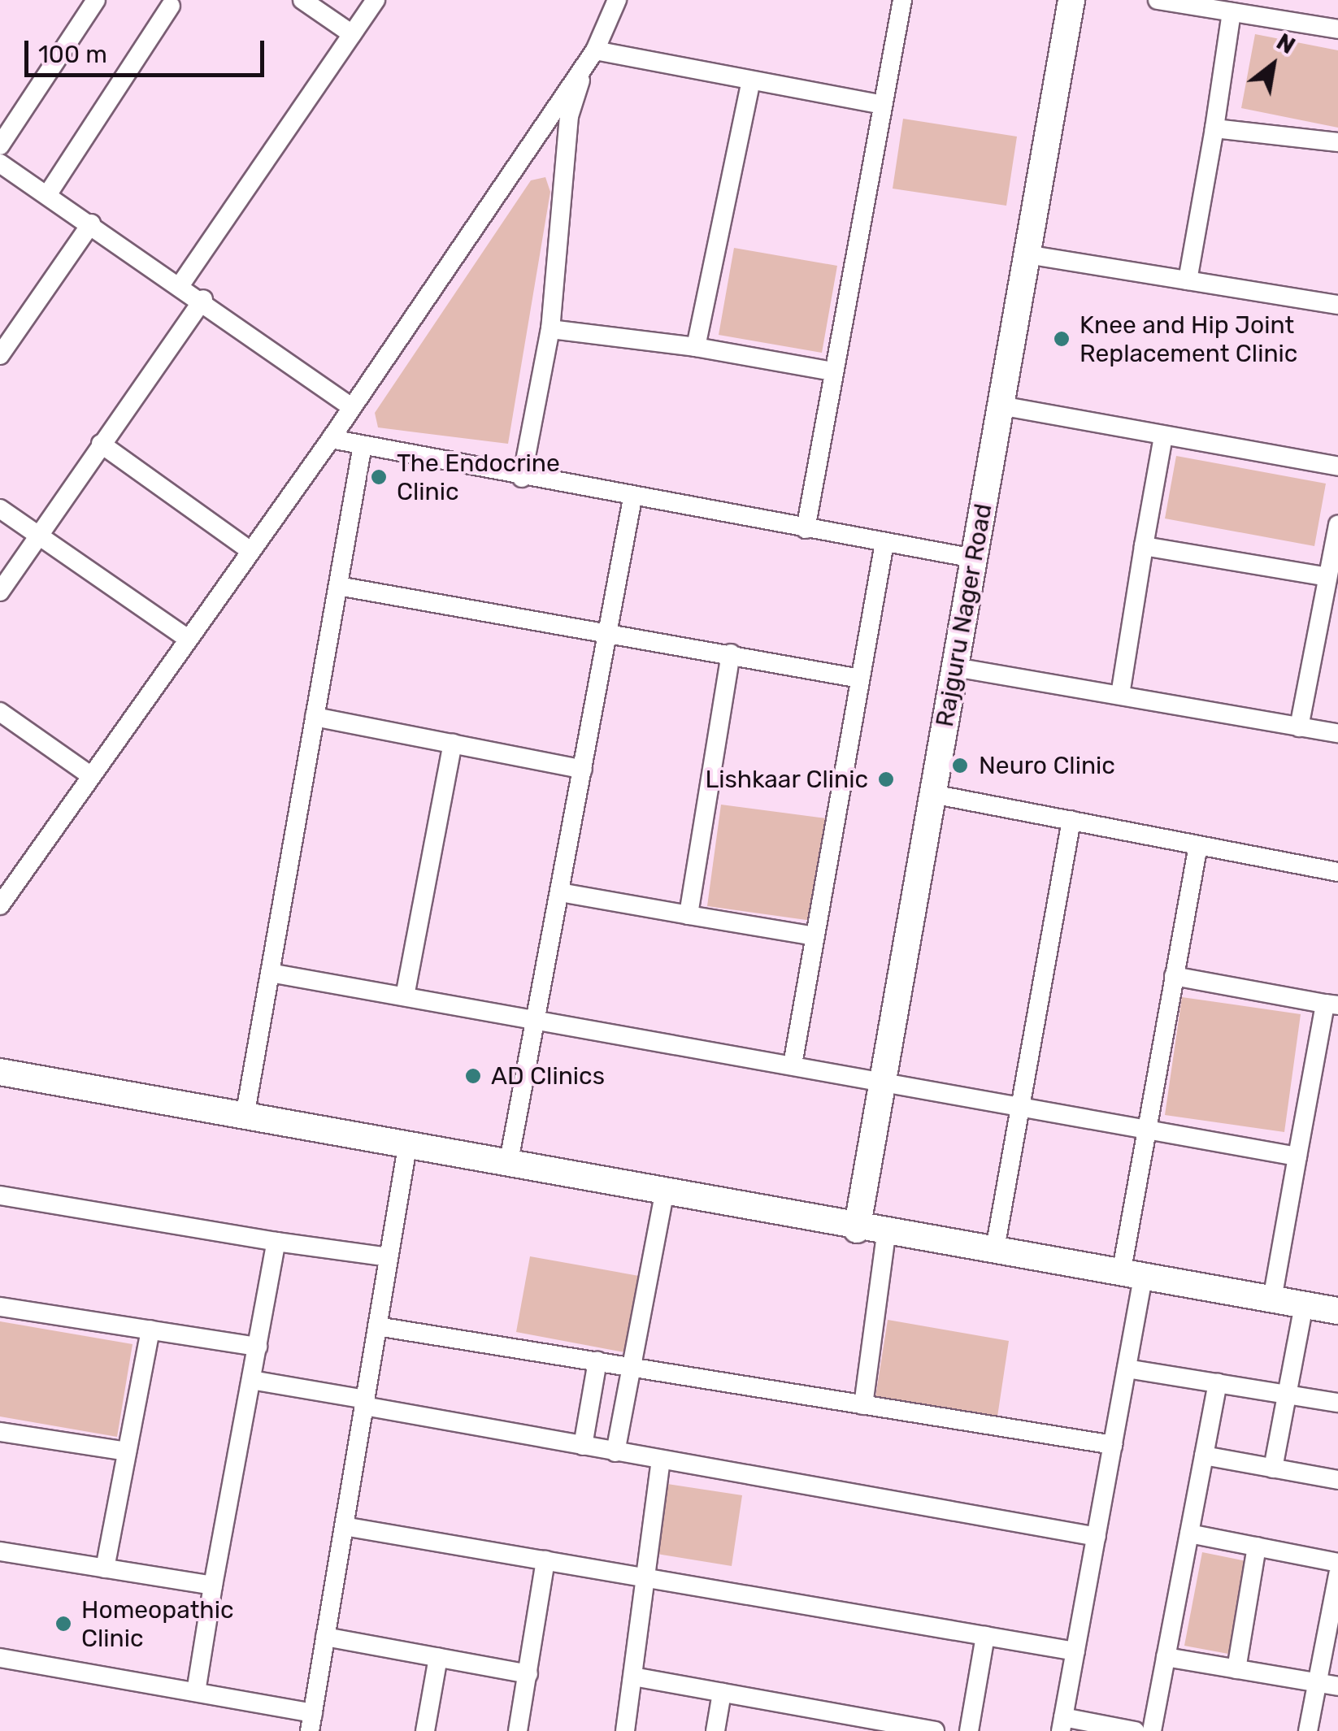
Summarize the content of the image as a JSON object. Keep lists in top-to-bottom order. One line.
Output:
{"streets":{"street":["Rajguru Nager Road"]},"places":["Knee and Hip Joint Replacement Clinic","The Endocrine Clinic","Neuro Clinic","Lishkaar Clinic","AD Clinics","Homeopathic Clinic"],"scale_bar":"100 m","north":"top right"}
